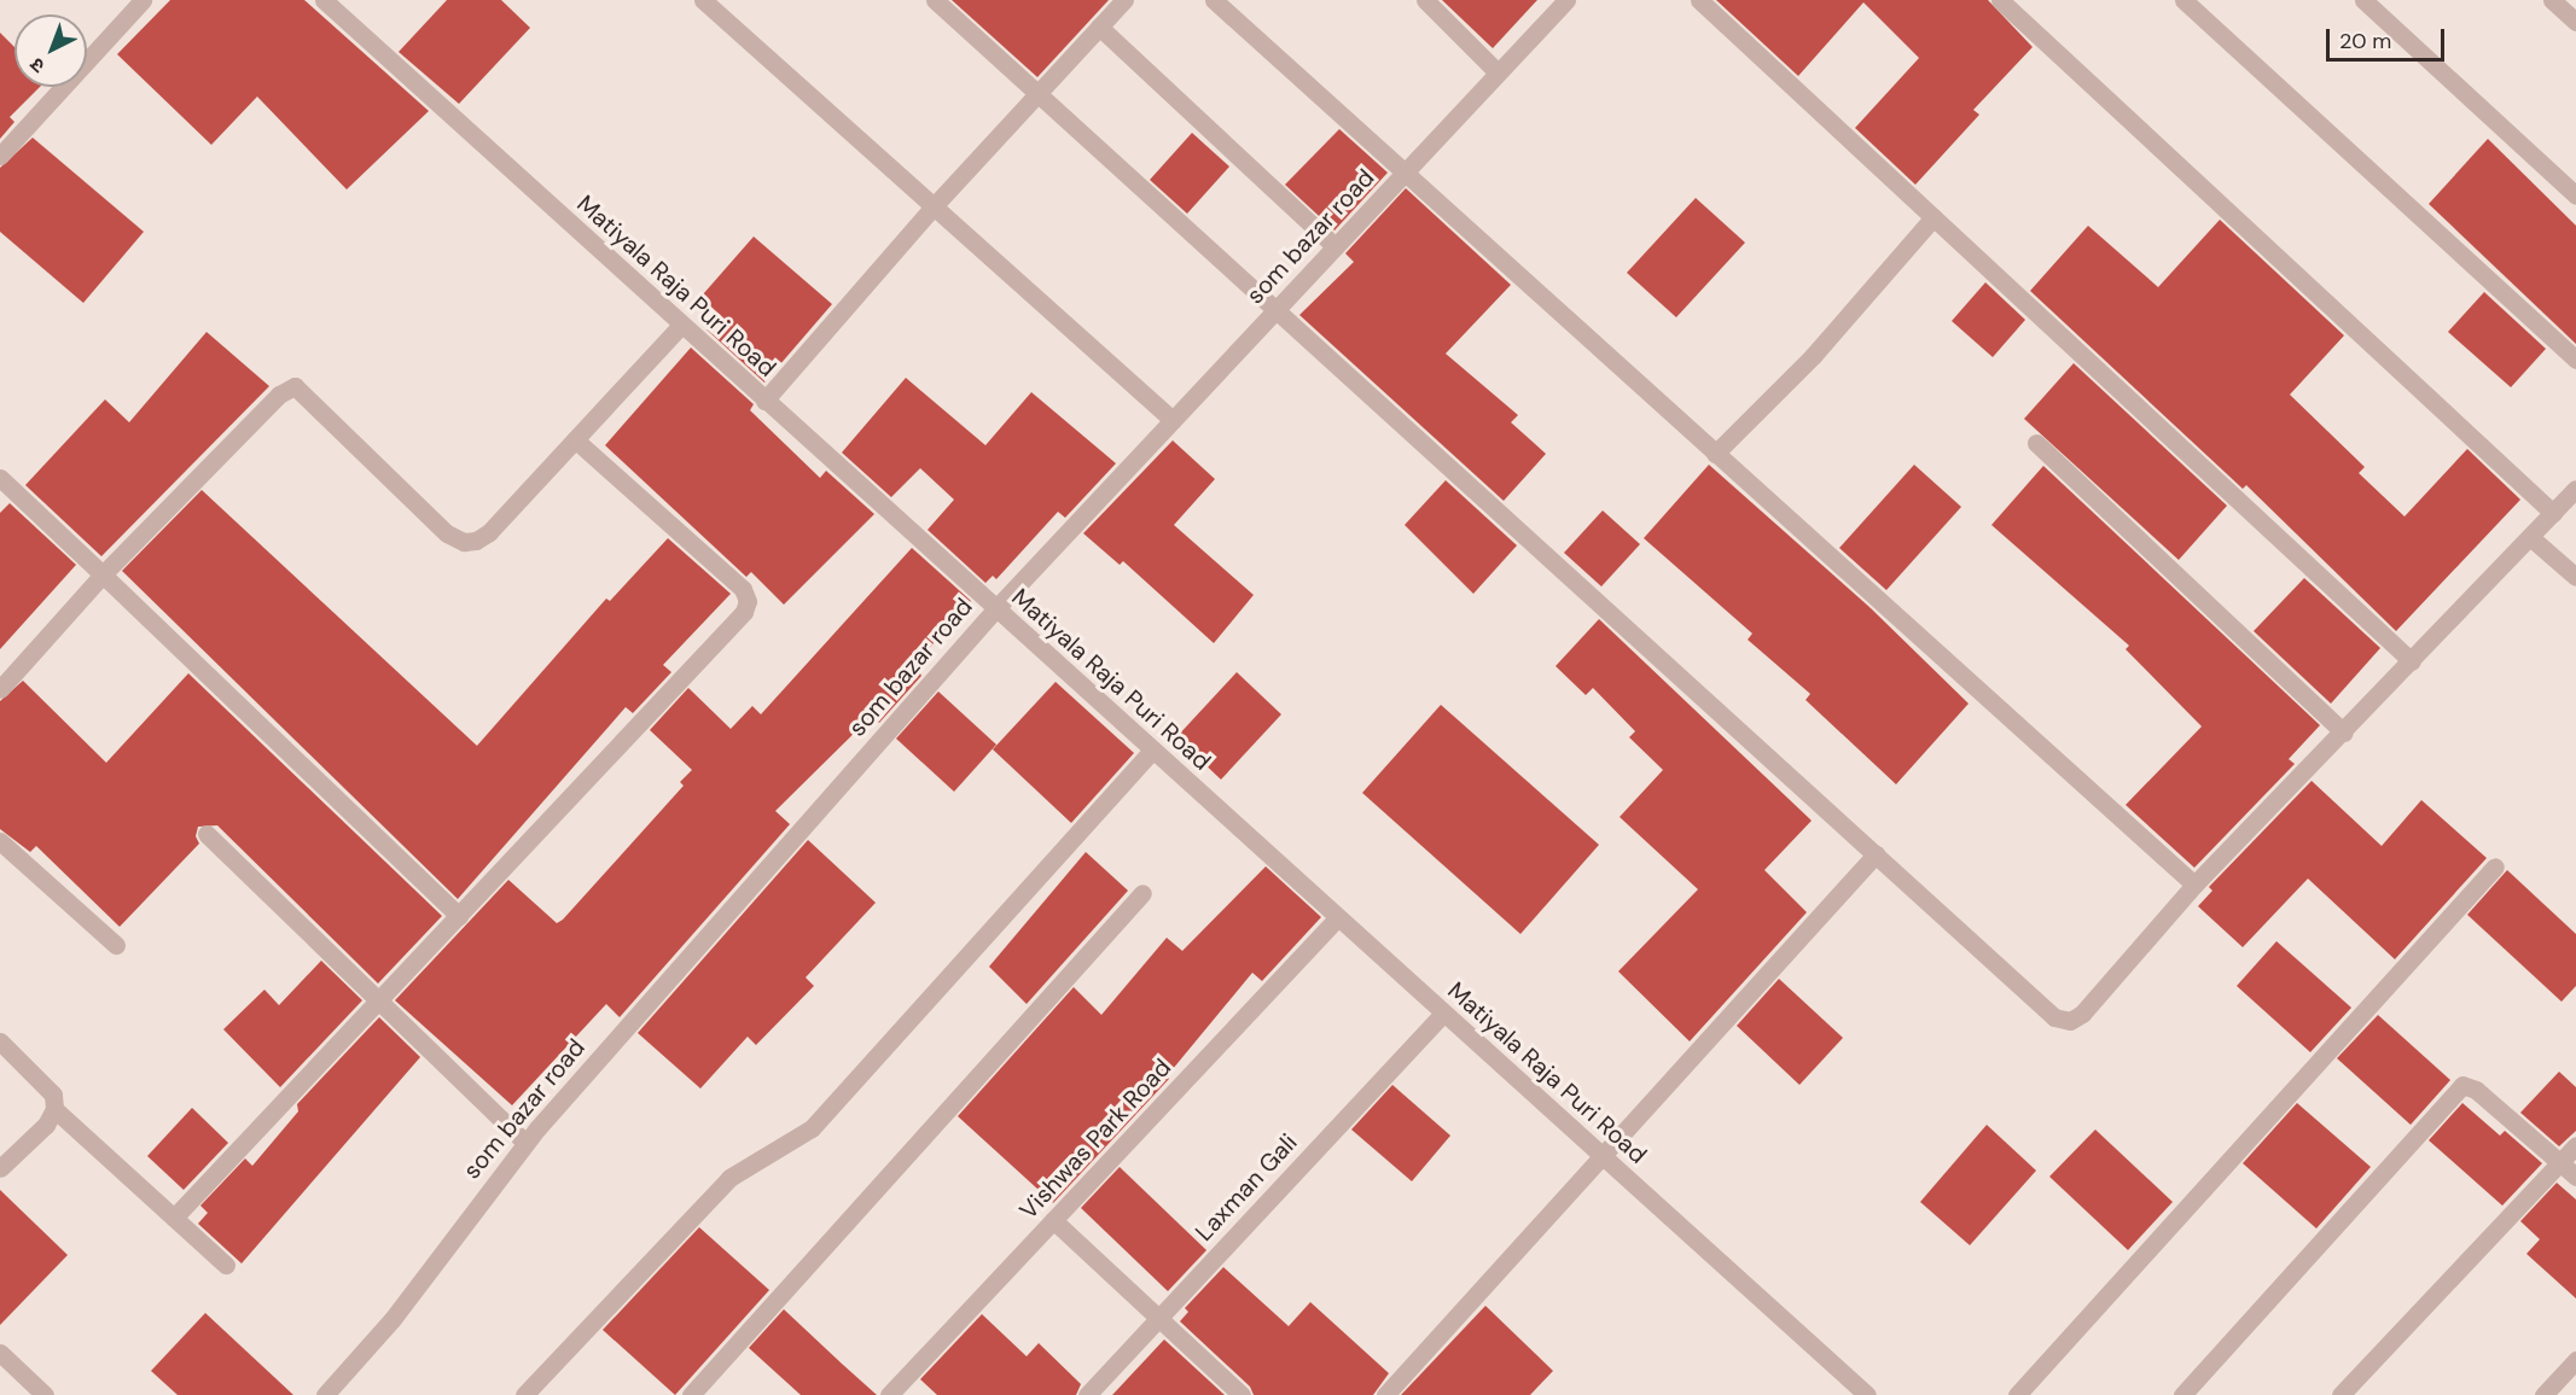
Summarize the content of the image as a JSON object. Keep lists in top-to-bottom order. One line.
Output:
{"streets":{"street":["som bazar road","Matiyala Raja Puri Road","Vishwas Park Road","Laxman Gali"]},"crossings":[["som bazar road","Matiyala Raja Puri Road"],["Matiyala Raja Puri Road","Vishwas Park Road"],["Matiyala Raja Puri Road","Laxman Gali"]],"scale_bar":"20 m","north":"bottom left"}
